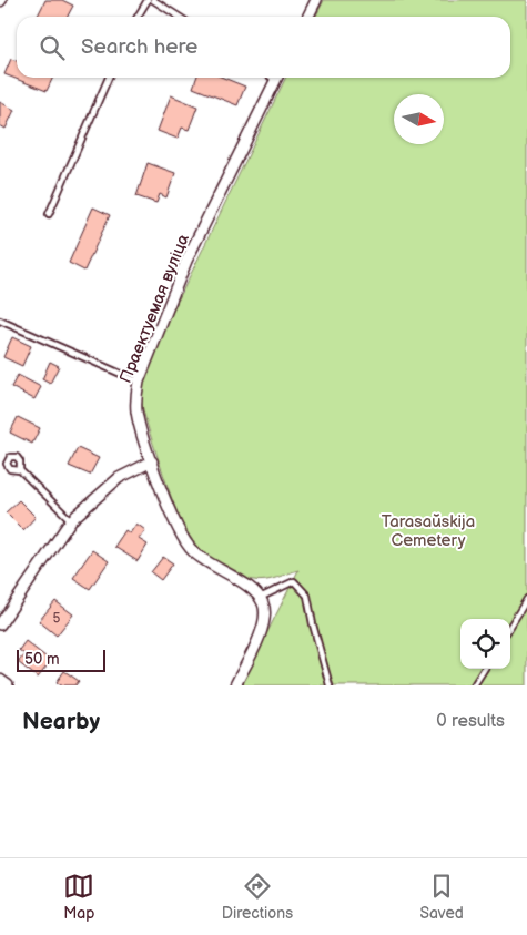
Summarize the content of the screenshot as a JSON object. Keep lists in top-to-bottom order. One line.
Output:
{"streets":{"street":["Праектуемая вуліца"]},"parks":["Tarasaŭskija Cemetery"],"house_numbers":["5"],"scale_bar":"50 m","north":"right","page":{"search":"Search here","scale":"50 m","heading":["Nearby","0 results"],"nav":["Map","Directions","Saved"]}}
